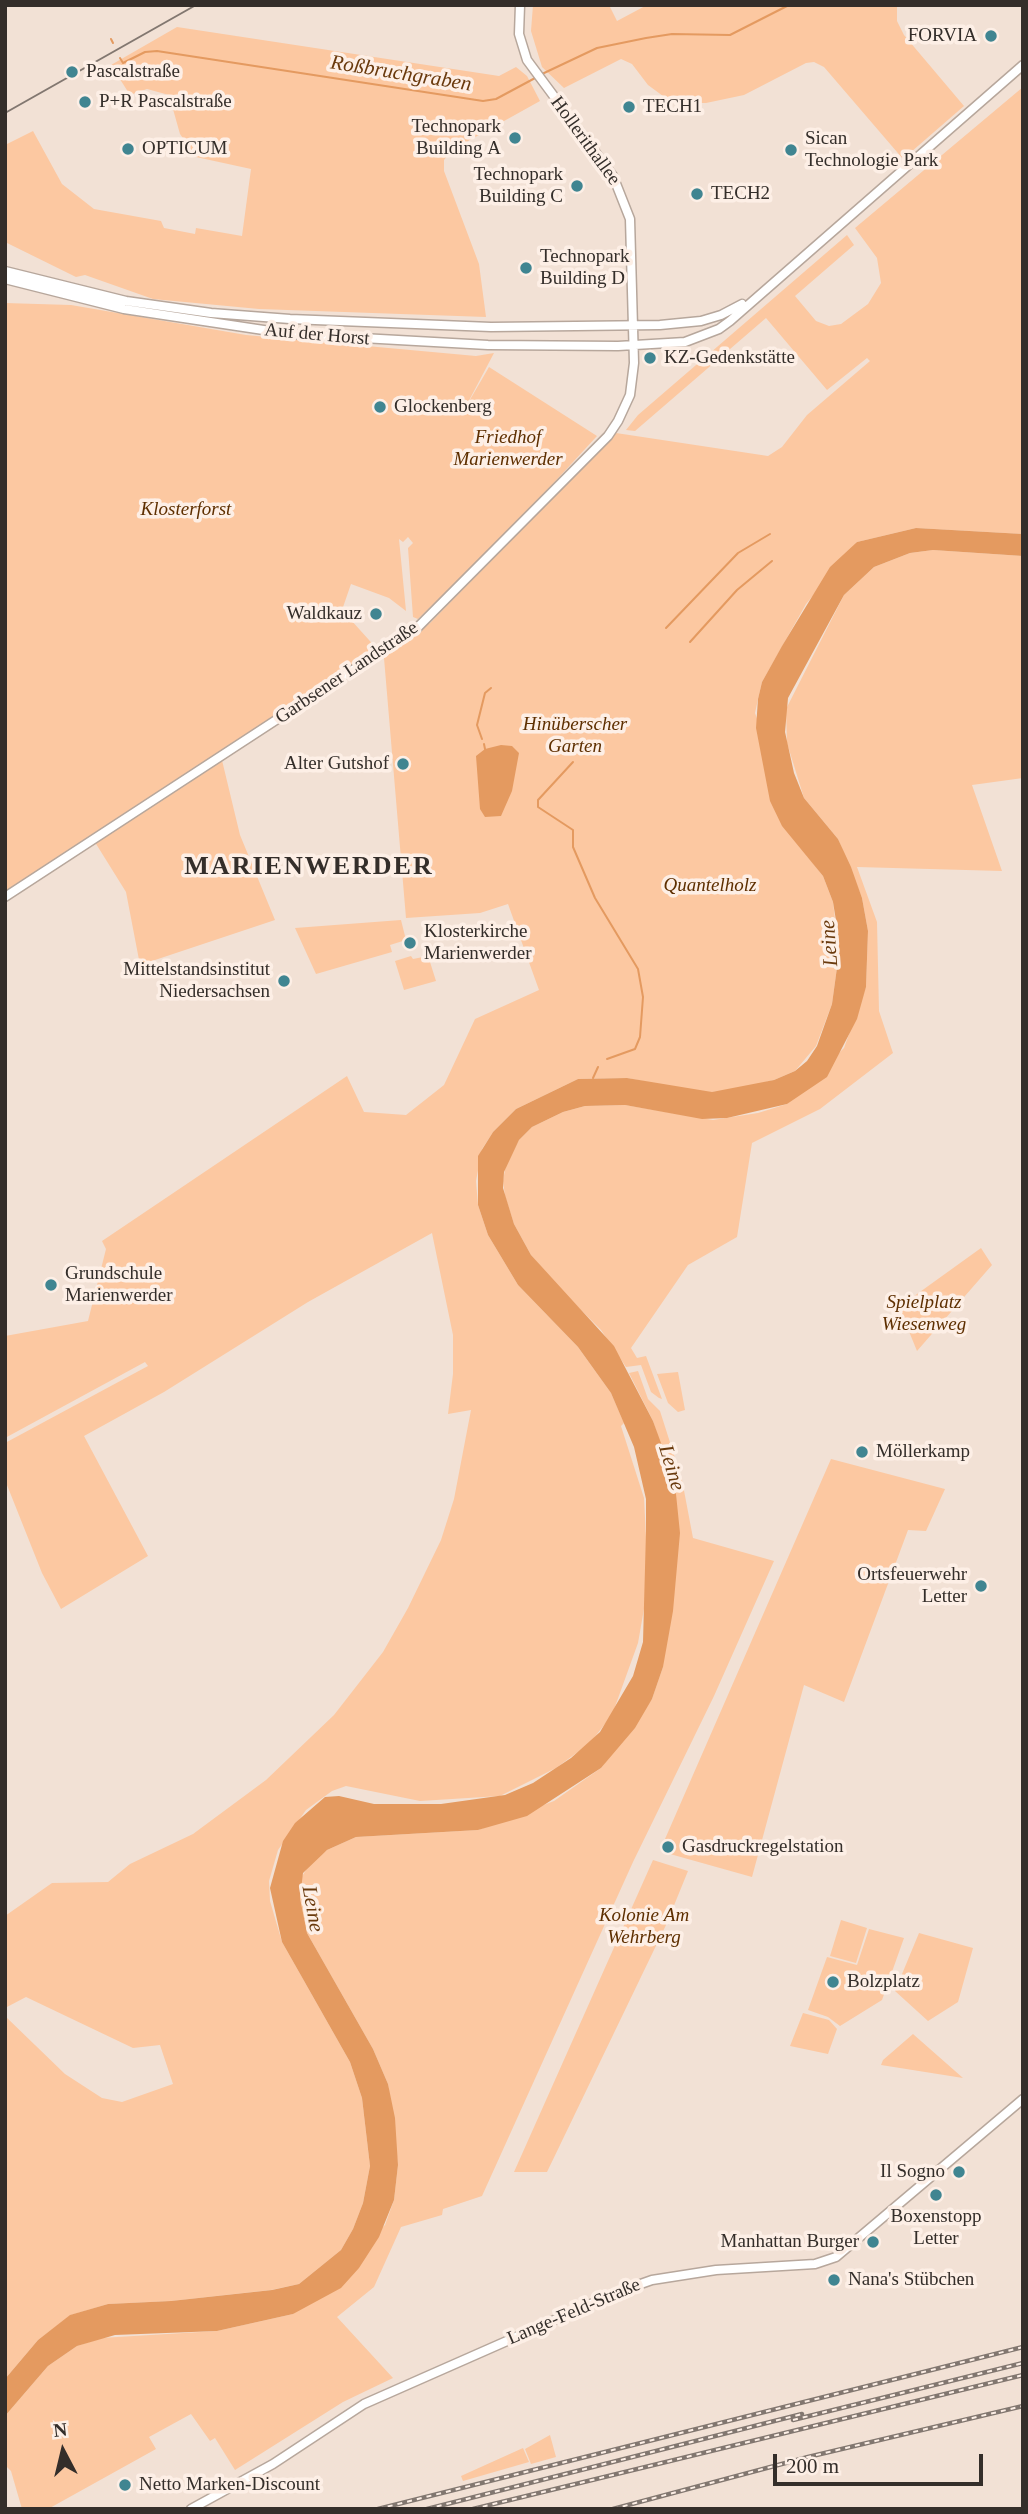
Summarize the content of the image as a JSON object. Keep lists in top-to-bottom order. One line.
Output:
{"streets":{"street":["Hollerithallee","Auf der Horst","Garbsener Landstraße","Lange-Feld-Straße"]},"crossings":[["Hollerithallee","Auf der Horst"],["Hollerithallee","Garbsener Landstraße"],["Auf der Horst","Garbsener Landstraße"]],"districts":["MARIENWERDER"],"water":["Roßbruchgraben","Leine"],"parks":["Friedhof Marienwerder","Klosterforst","Hinüberscher Garten","Quantelholz","Spielplatz Wiesenweg","Kolonie Am Wehrberg"],"places":["FORVIA","Pascalstraße","P+R Pascalstraße","TECH1","Technopark Building A","OPTICUM","Sican Technologie Park","Technopark Building C","TECH2","Technopark Building D","KZ-Gedenkstätte","Glockenberg","Waldkauz","Alter Gutshof","Klosterkirche Marienwerder","Mittelstandsinstitut Niedersachsen","Grundschule Marienwerder","Möllerkamp","Ortsfeuerwehr Letter","Gasdruckregelstation","Bolzplatz","Il Sogno","Boxenstopp Letter","Manhattan Burger","Nana's Stübchen","Netto Marken-Discount"],"scale_bar":"200 m","north":"top"}
